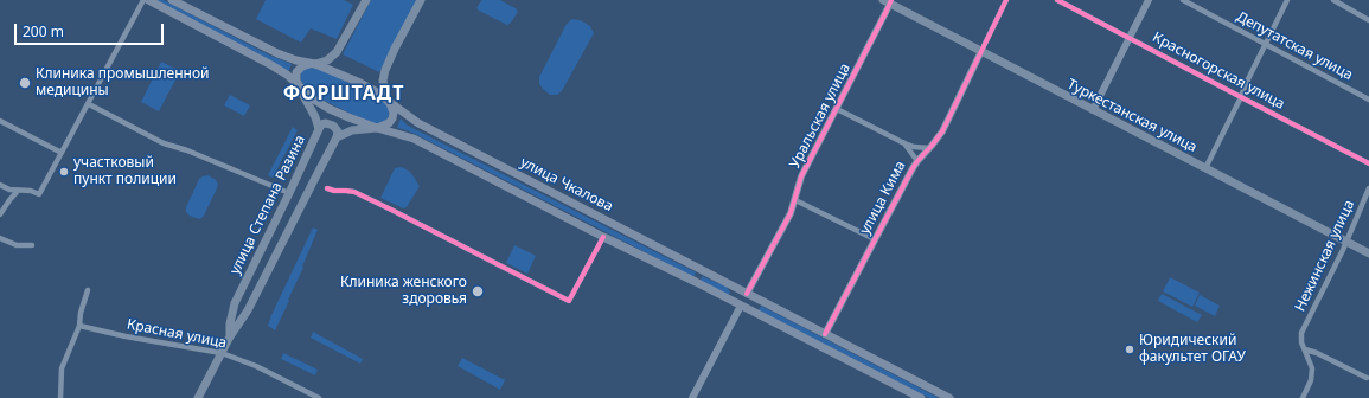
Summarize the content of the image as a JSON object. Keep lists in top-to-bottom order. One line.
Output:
{"streets":{"main road":["Уральская улица","Туркестанская улица","улица Чкалова","улица Степана Разина"],"street":["Депутатская улица","Красногорская улица","улица Кима","Нежинская улица","Красная улица"]},"crossings":[["Уральская улица","Туркестанская улица"],["Уральская улица","улица Чкалова"],["Туркестанская улица","улица Кима"],["Туркестанская улица","Нежинская улица"],["улица Чкалова","улица Кима"],["улица Чкалова","улица Степана Разина"],["улица Степана Разина","Красная улица"]],"districts":["ФОРШТАДТ"],"places":["Клиника промышленной медицины","участковый пункт полиции","Клиника женского здоровья","Юридический факультет ОГАУ"],"scale_bar":"200 m"}
